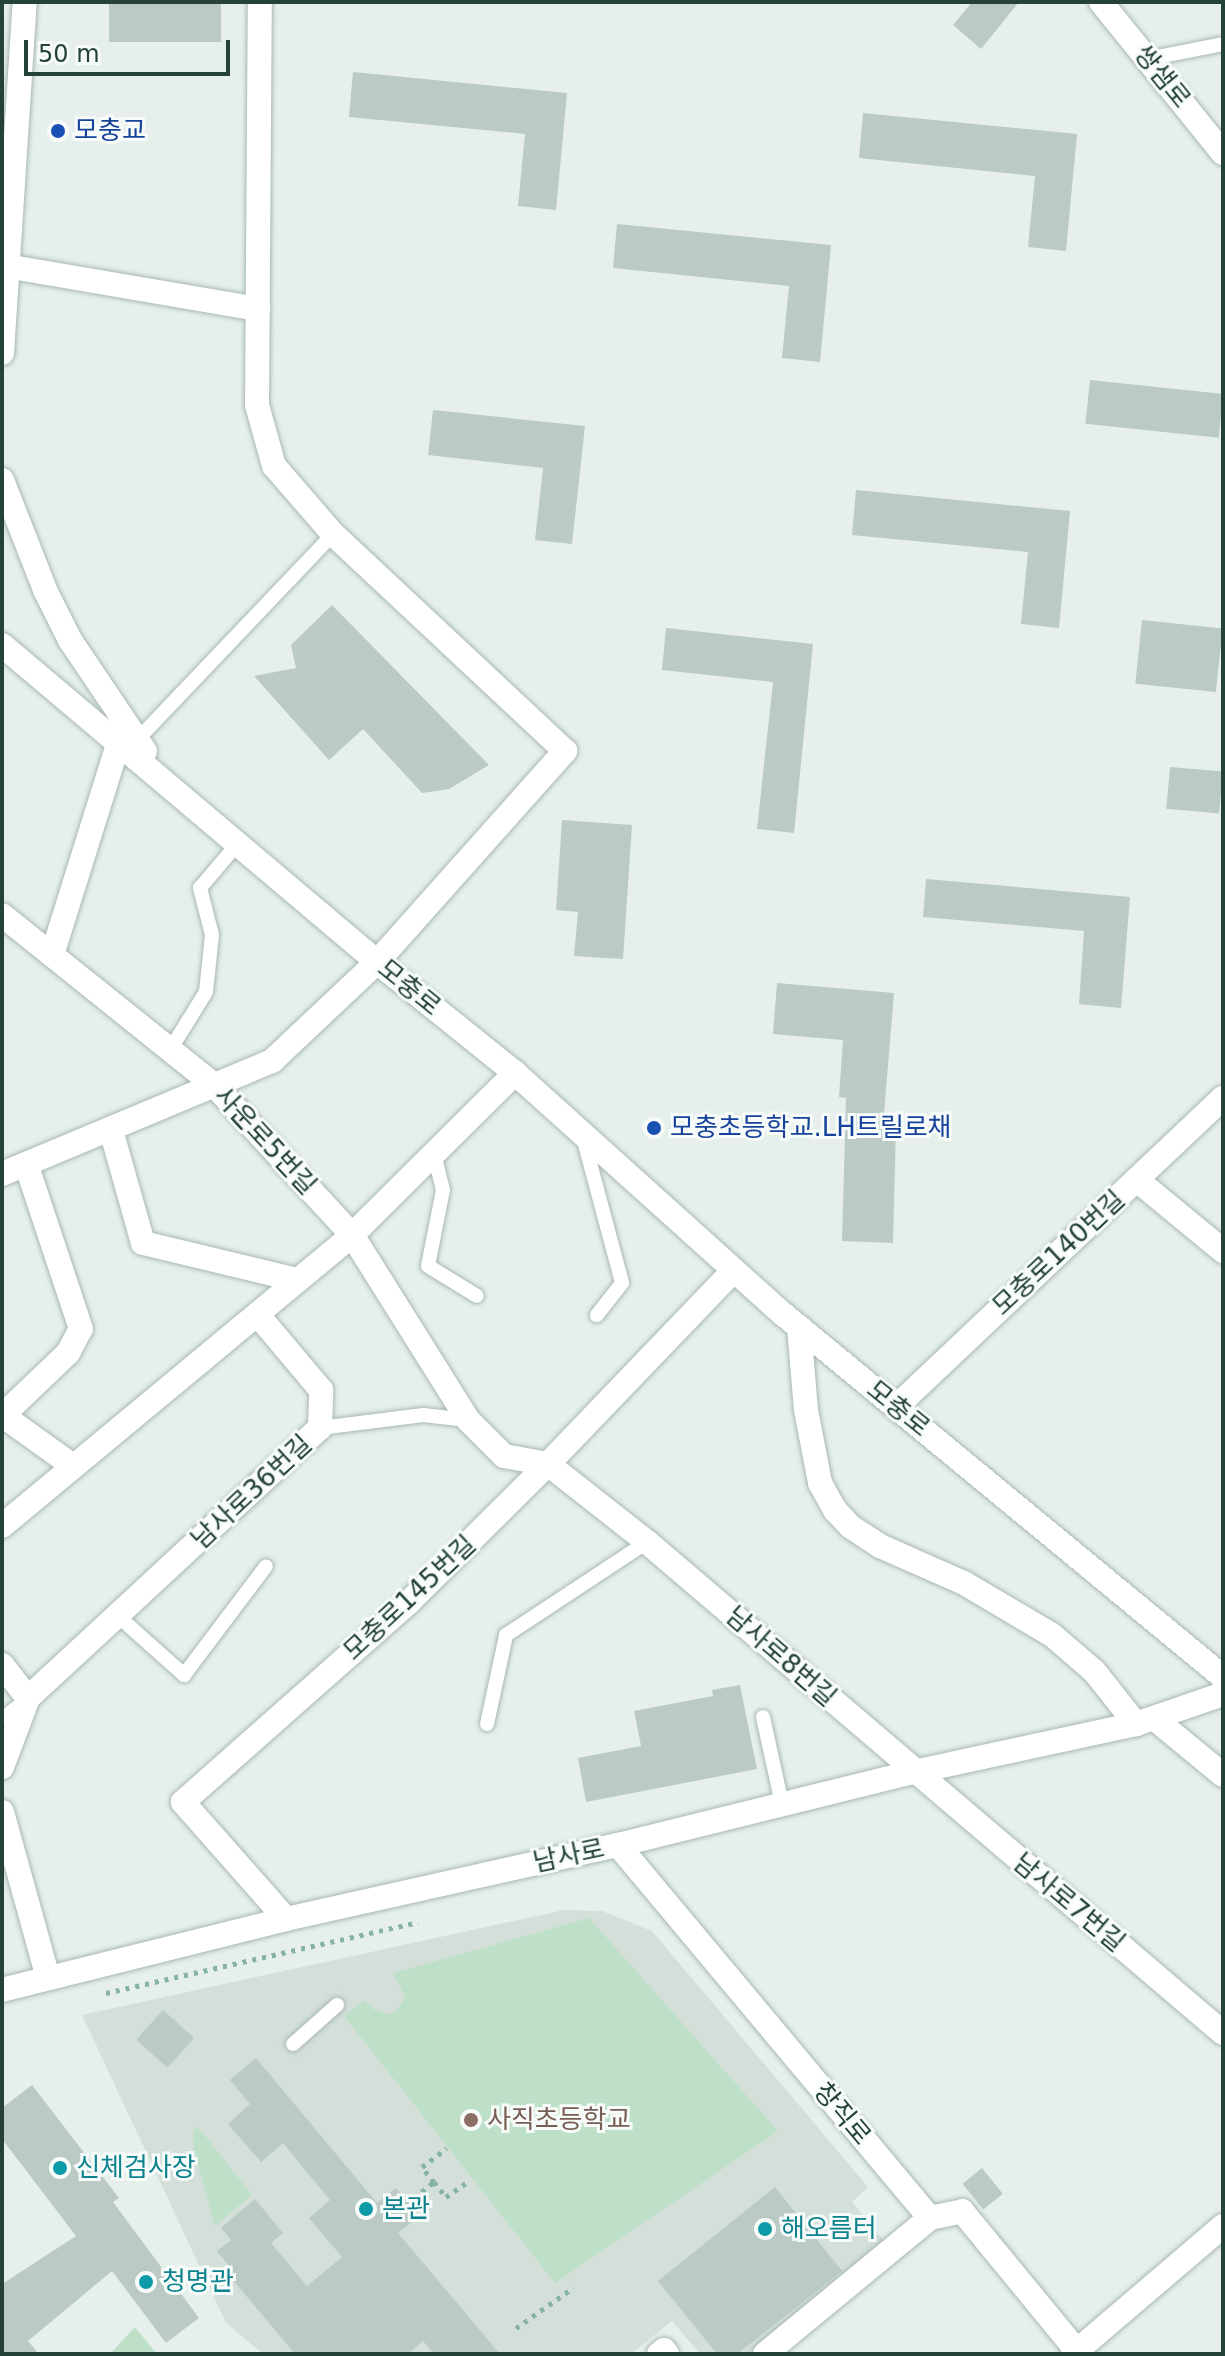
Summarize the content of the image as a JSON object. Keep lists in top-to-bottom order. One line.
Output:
{"streets":{"street":["쌍샘로","모충로","사운로5번길","모충로140번길","남사로36번길","모충로145번길","남사로8번길","남사로","남사로7번길","창직로"]},"crossings":[["모충로","모충로140번길"],["모충로","모충로145번길"],["사운로5번길","모충로145번길"],["사운로5번길","남사로8번길"],["모충로145번길","남사로8번길"],["모충로145번길","남사로"],["남사로8번길","남사로"],["남사로8번길","남사로7번길"],["남사로","남사로7번길"],["남사로","창직로"]],"places":["모충교","모충초등학교.LH트릴로채","사직초등학교","신체검사장","본관","해오름터","청명관"],"scale_bar":"50 m"}
